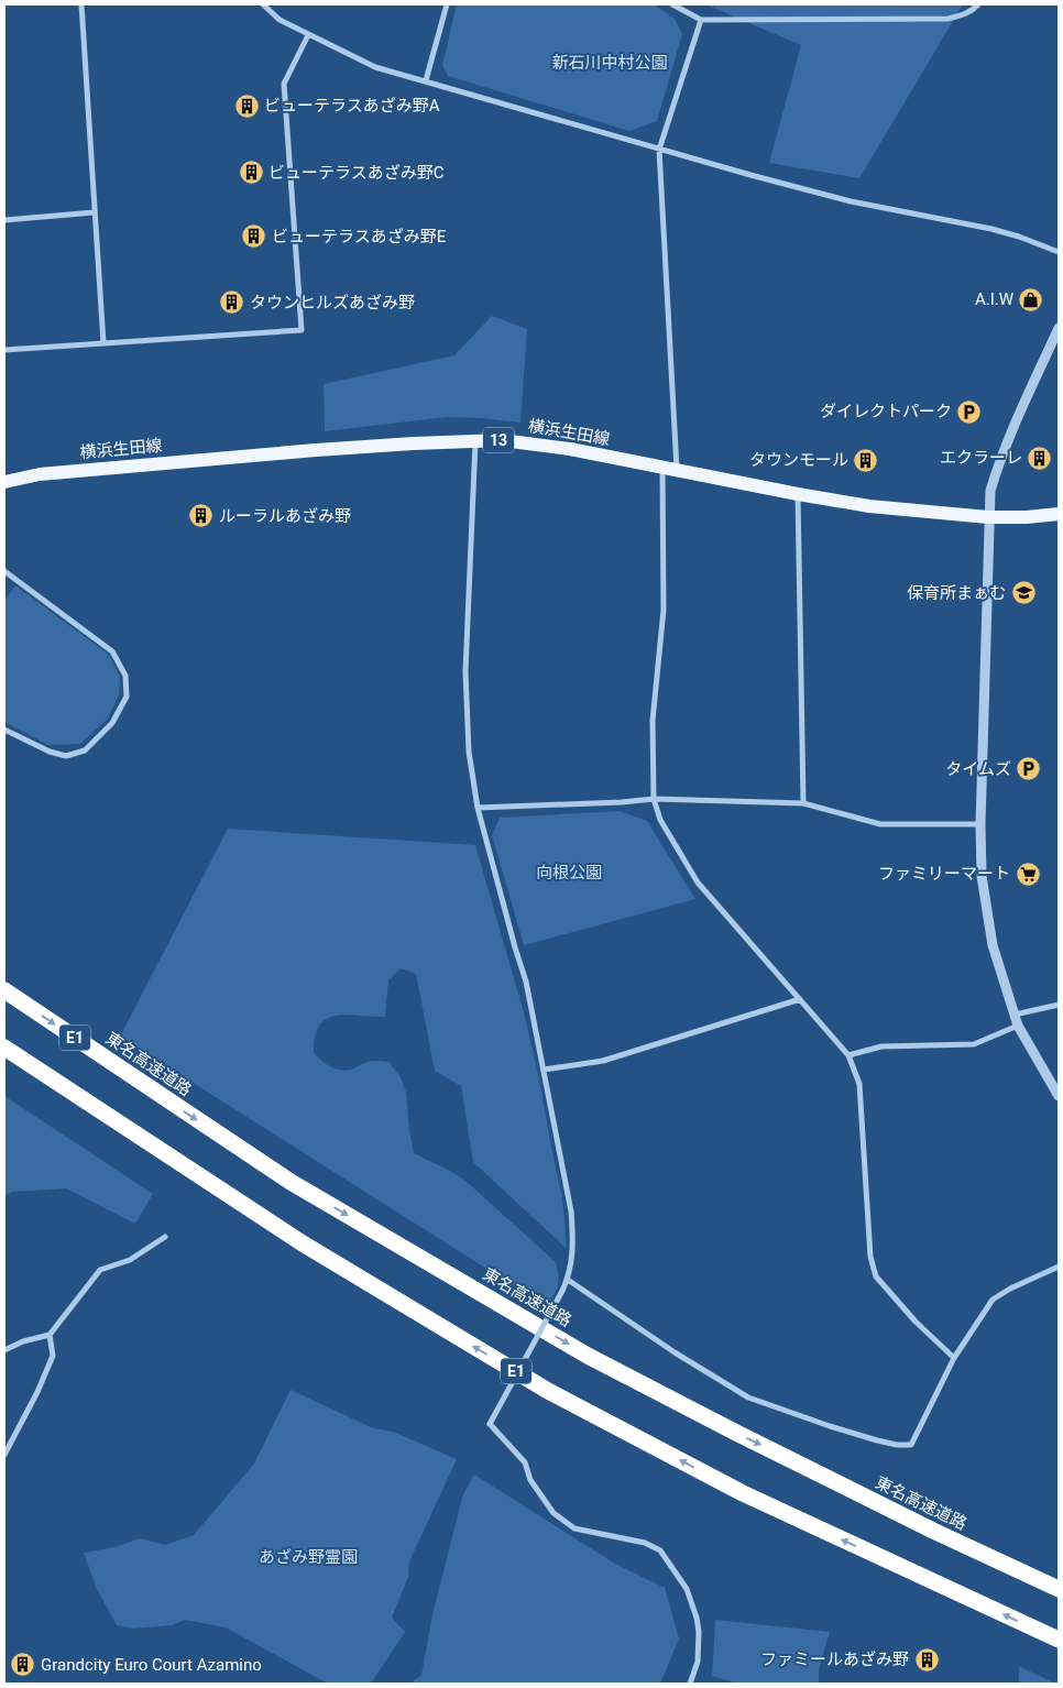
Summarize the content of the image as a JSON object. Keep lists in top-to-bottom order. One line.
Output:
{"streets":{"highway":["E1","東名高速道路"],"main road":["横浜生田線","13"]},"parks":["新石川中村公園","向根公園","あざみ野霊園"],"places":{"building":["ビューテラスあざみ野A","ビューテラスあざみ野C","ビューテラスあざみ野E","タウンヒルズあざみ野","エクラーレ","タウンモール","ルーラルあざみ野","ファミールあざみ野","Grandcity Euro Court Azamino"],"shop":["A.I.W"],"parking":["ダイレクトパーク","タイムズ"],"school or university":["保育所まぁむ"],"supermarket":["ファミリーマート"]}}
